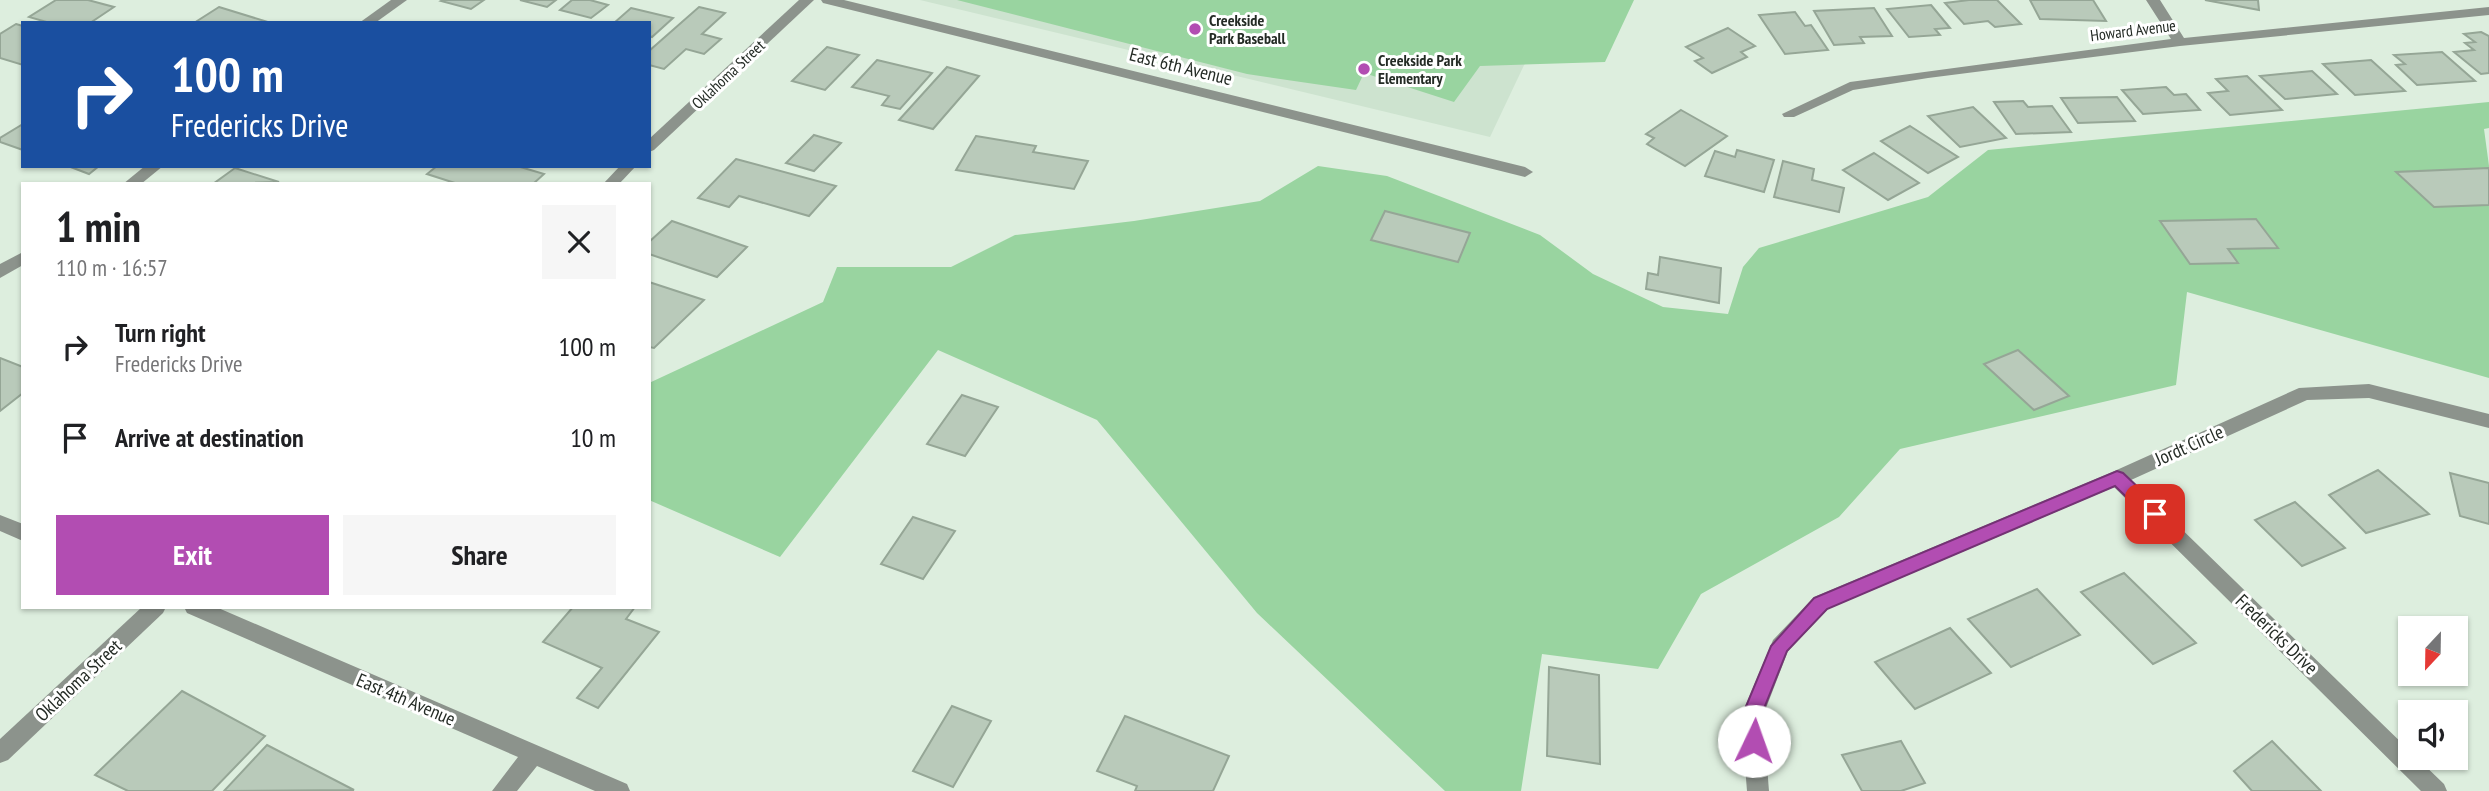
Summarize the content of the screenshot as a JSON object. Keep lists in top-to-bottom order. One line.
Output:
{"streets":{"street":["Howard Avenue","East 6th Avenue","Oklahoma Street","Jordt Circle","Fredericks Drive","East 4th Avenue"]},"crossings":[["Jordt Circle","Fredericks Drive"]],"places":["Creekside Park Baseball","Creekside Park Elementary"],"north":"bottom","page":{"turn":["100 m","Fredericks Drive"],"heading":["1 min","110 m · 16:57"],"list":[{"name":"Turn right","note":"Fredericks Drive","value":"100 m"},{"name":"Arrive at destination","value":"10 m"}],"buttons":["Exit","Share"]}}
